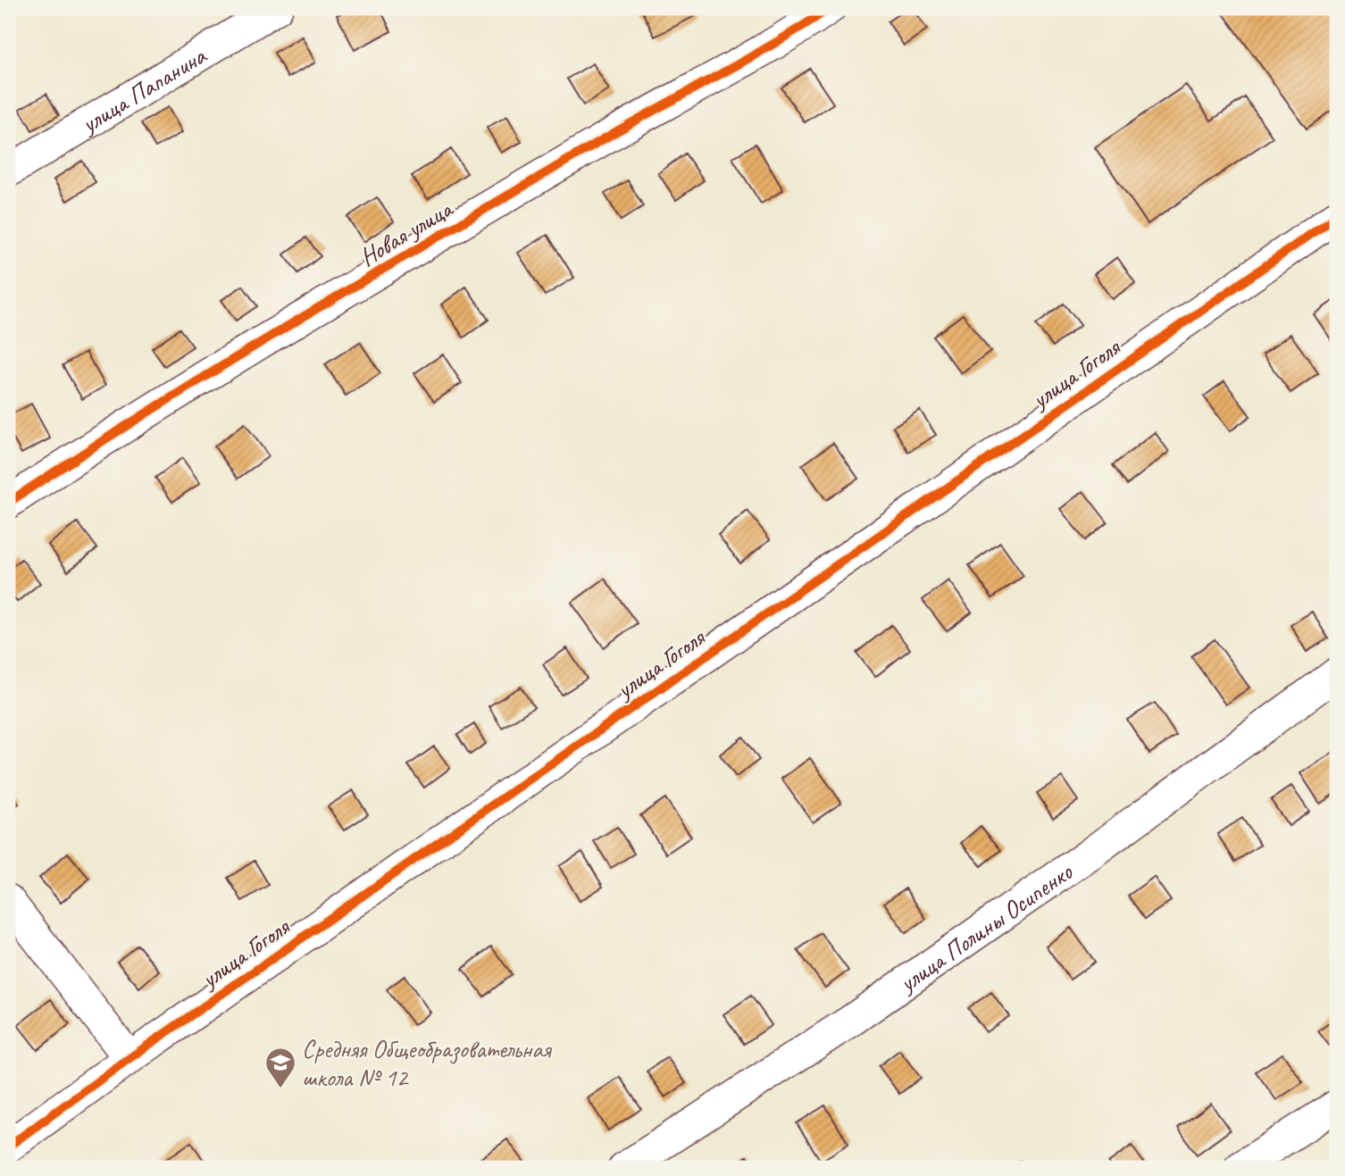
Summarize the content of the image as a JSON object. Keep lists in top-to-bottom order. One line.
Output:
{"streets":{"street":["улица Папанина","Новая улица","улица Гоголя","улица Полины Осипенко"]},"places":{"school or university":["Средняя Общеобразовательная школа № 12"]}}
